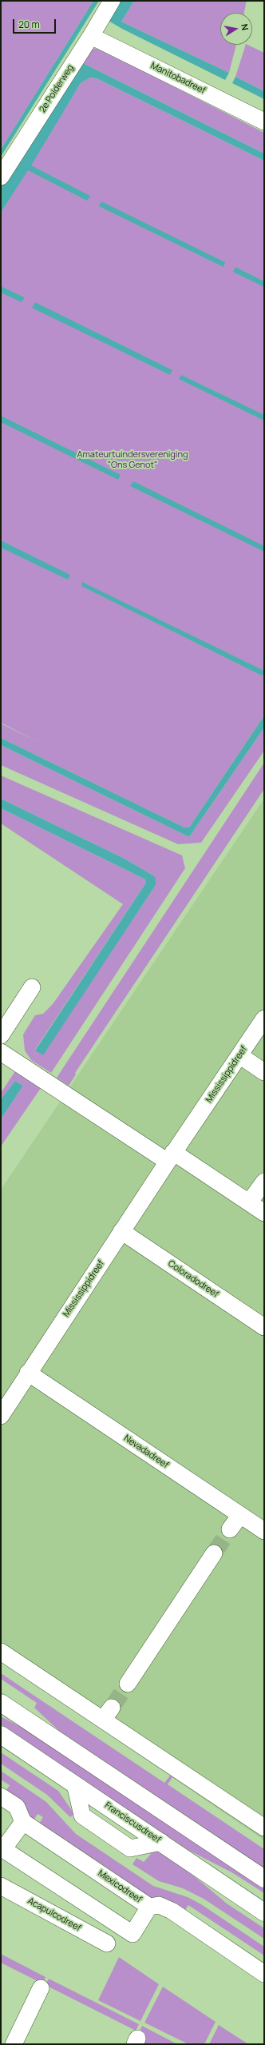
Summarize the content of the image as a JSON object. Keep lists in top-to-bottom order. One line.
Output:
{"streets":{"main road":["Franciscusdreef"],"street":["Manitobadreef","2e Polderweg","Mississippidreef","Coloradodreef","Nevadadreef","Mexicodreef","Acapulcodreef"]},"crossings":[["Manitobadreef","2e Polderweg"],["Mississippidreef","Coloradodreef"],["Mississippidreef","Nevadadreef"]],"parks":["Amateurtuindersvereniging \"Ons Genot\""],"scale_bar":"20 m","north":"right"}
